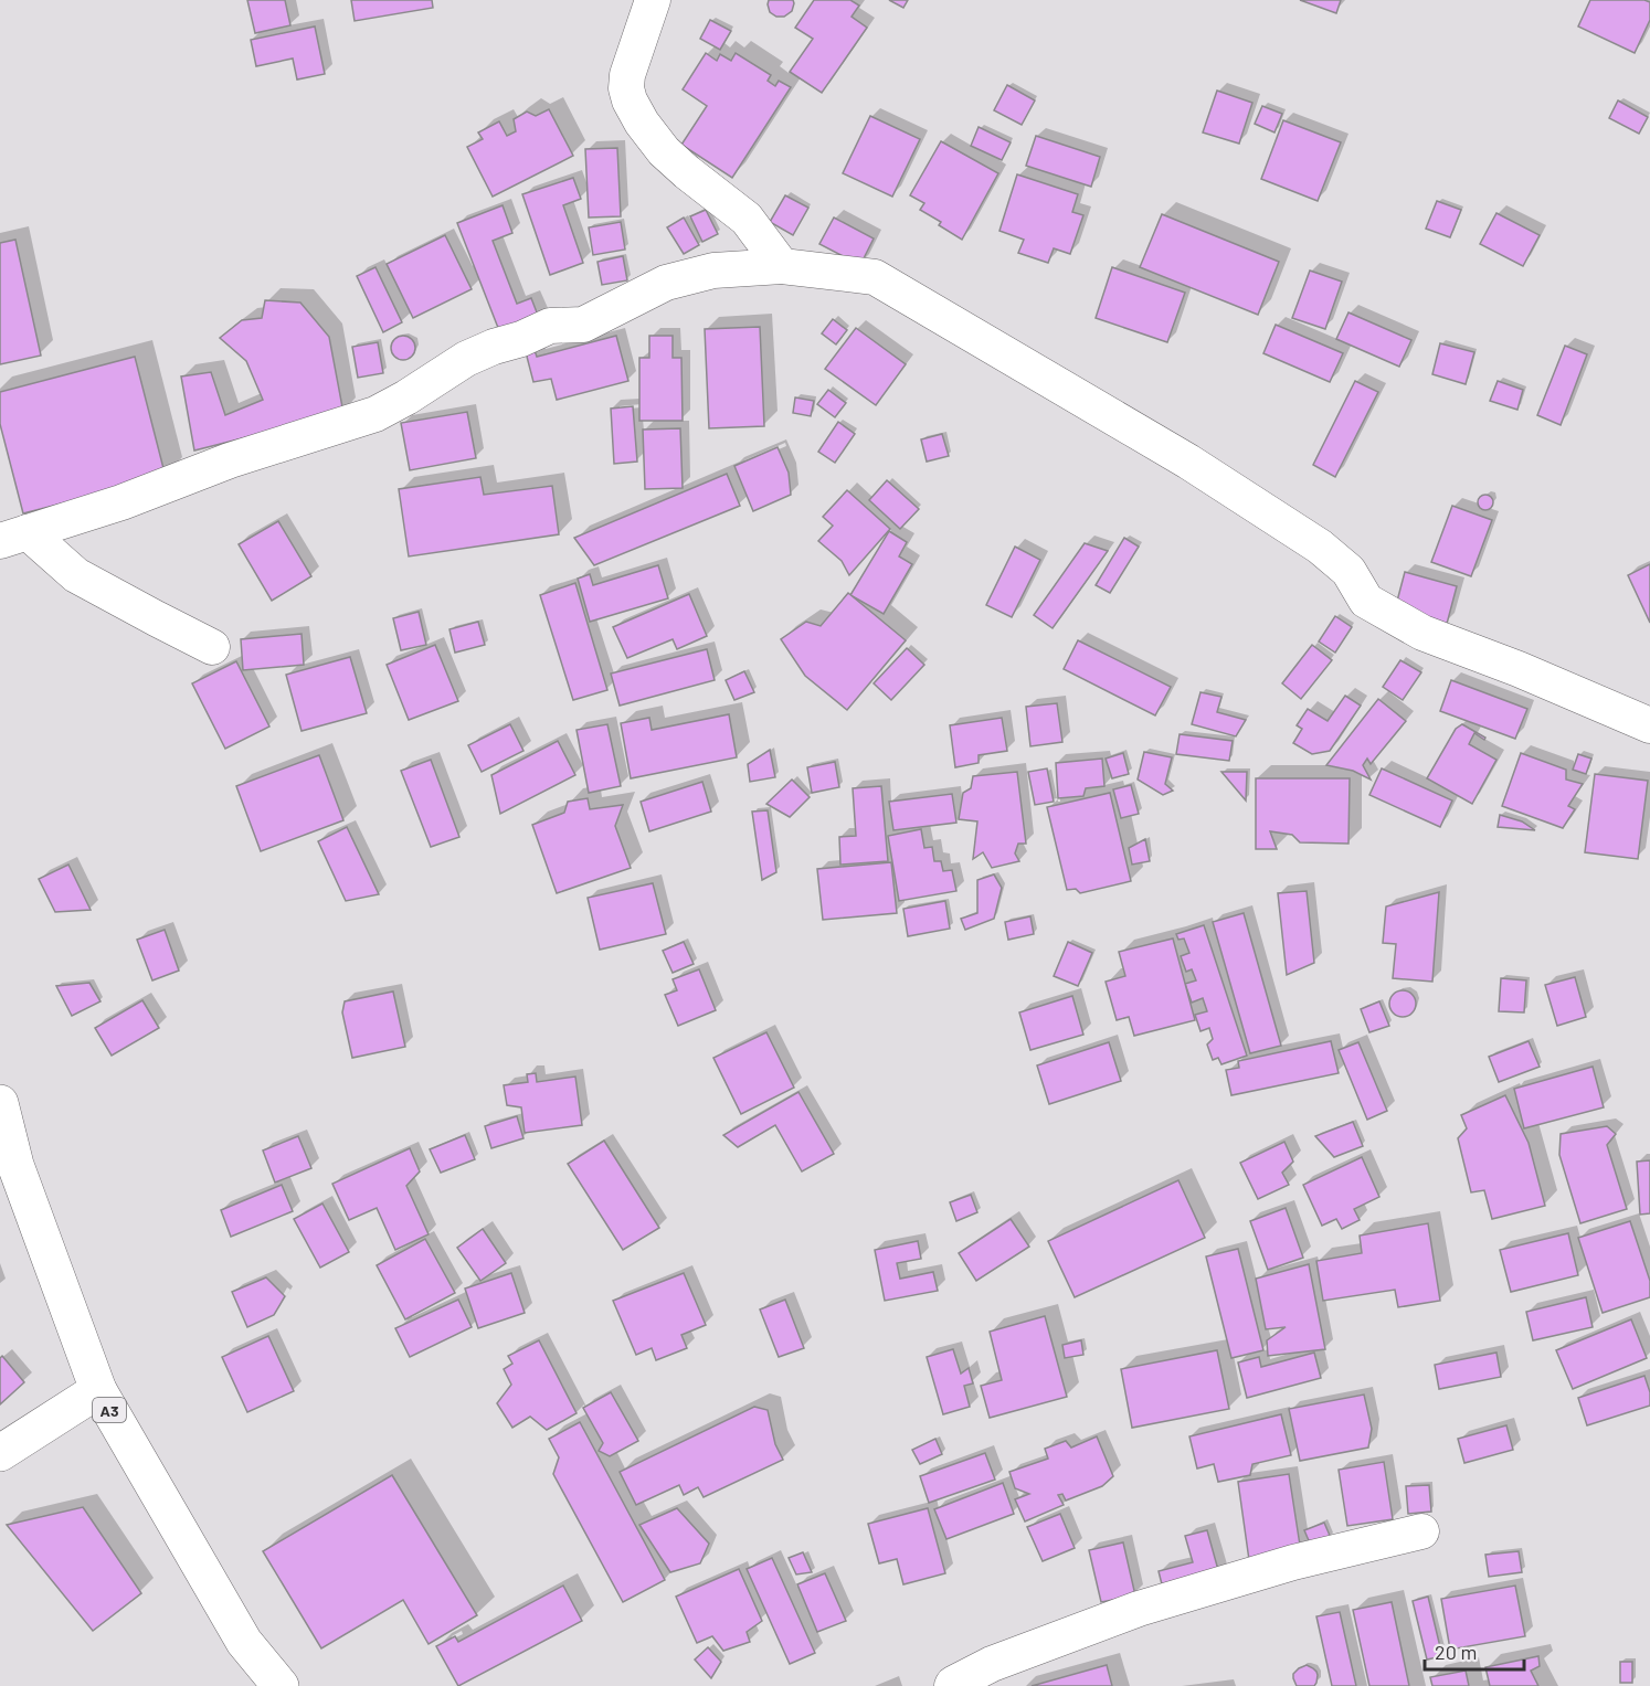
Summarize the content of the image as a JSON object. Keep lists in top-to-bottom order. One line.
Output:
{"streets":{"main road":["A3"]},"scale_bar":"20 m"}
